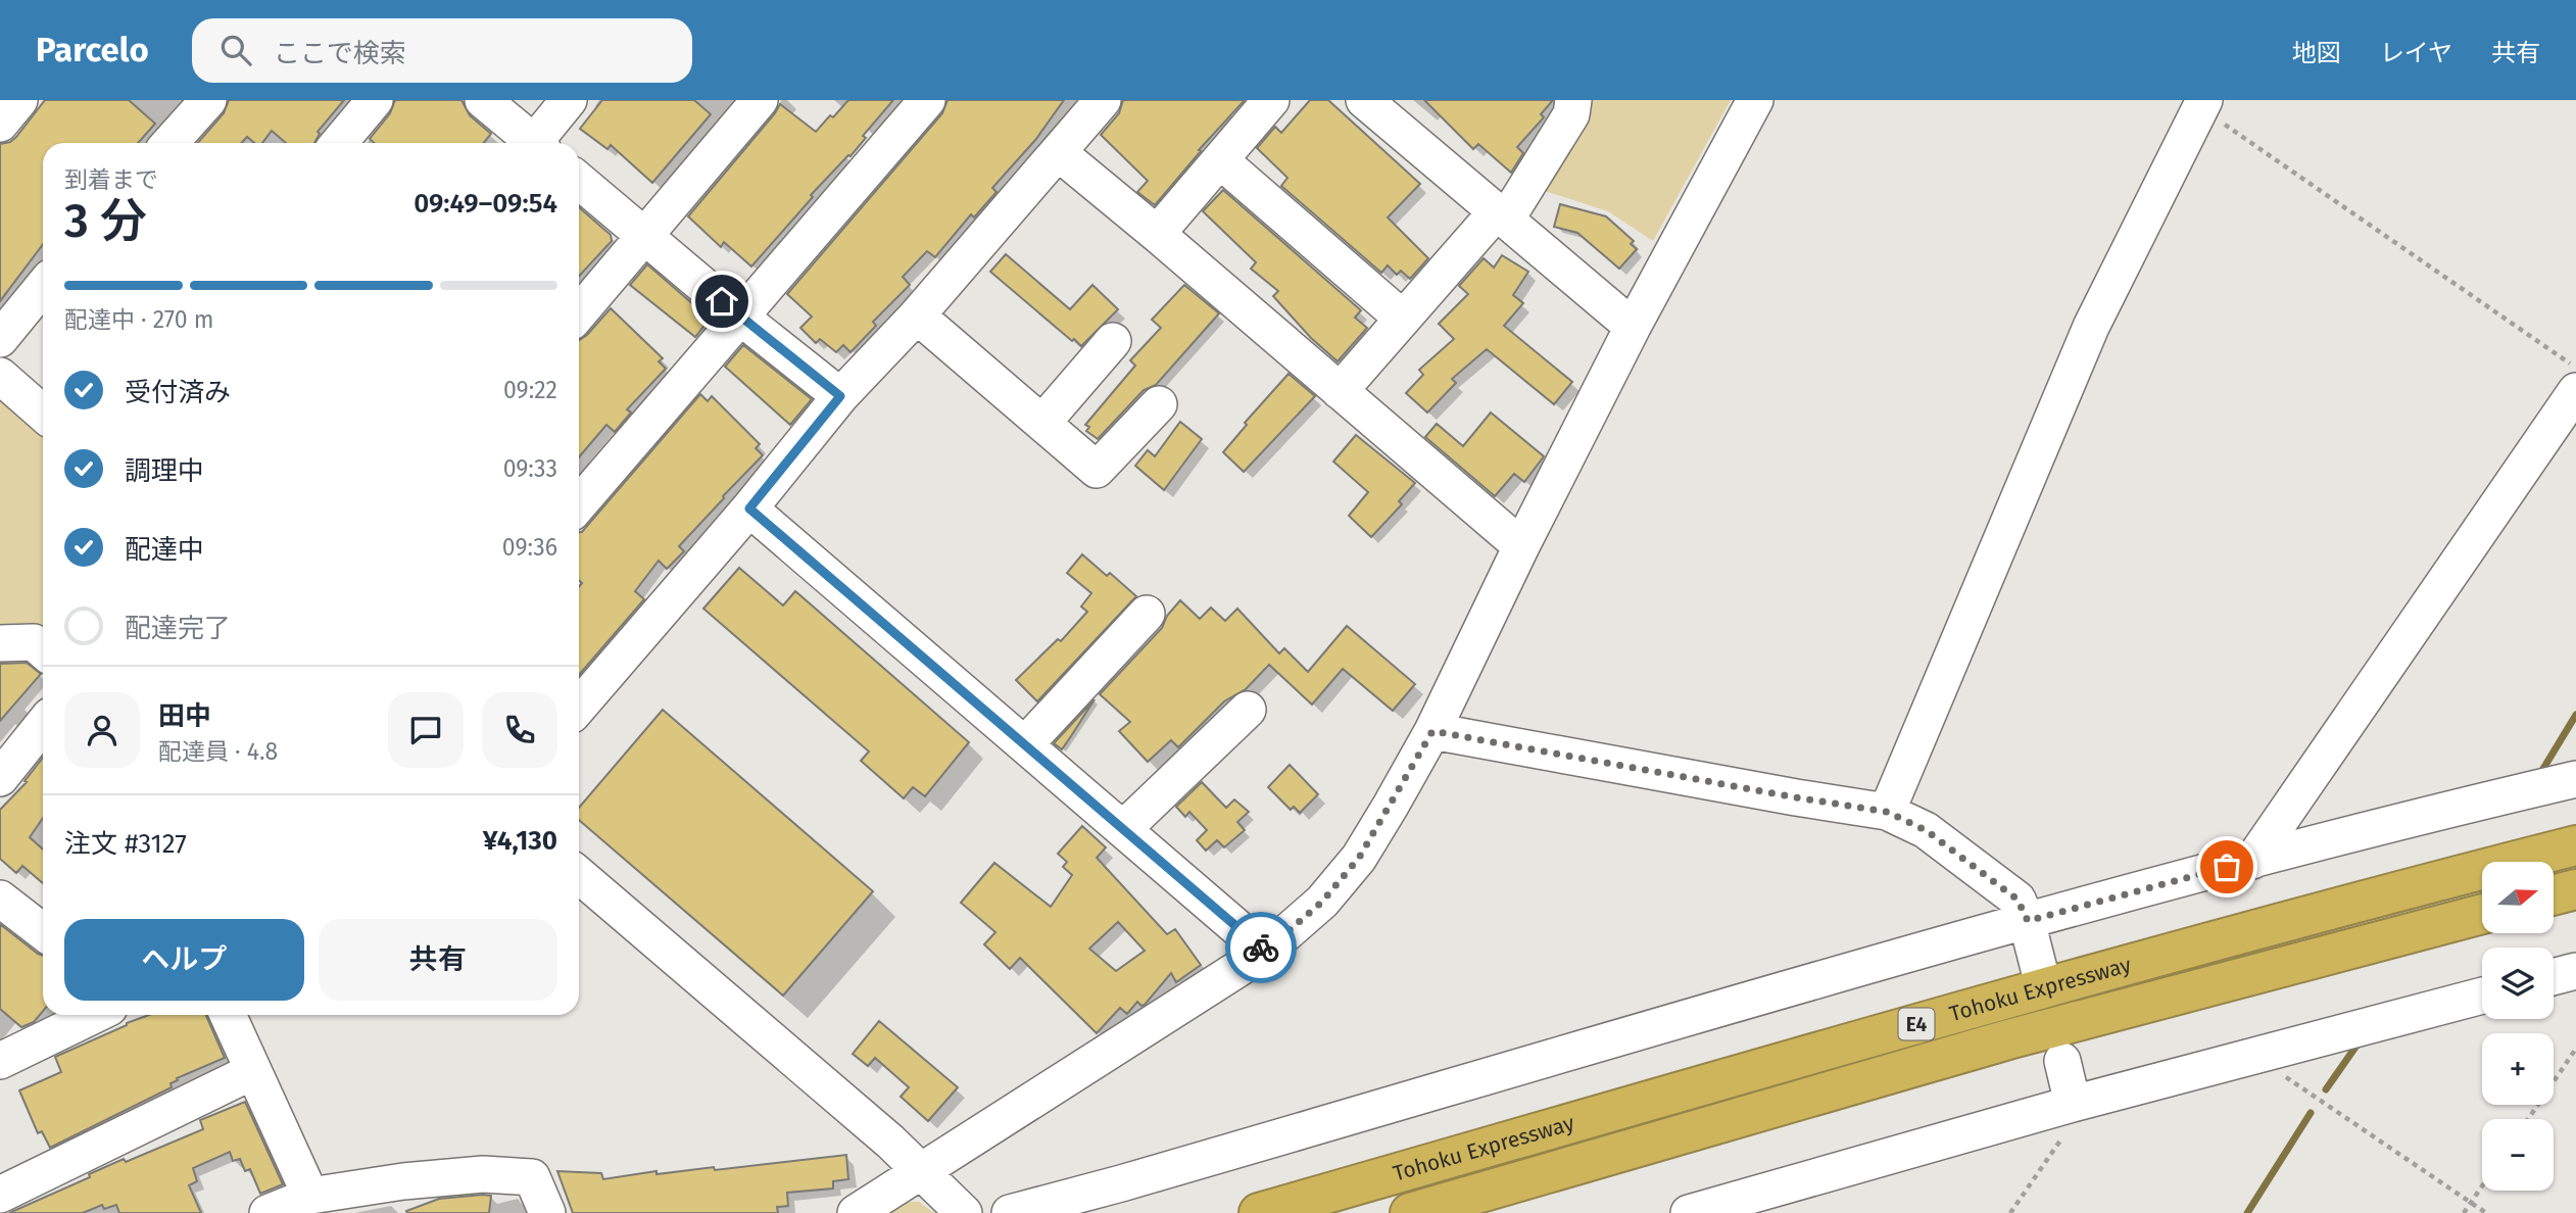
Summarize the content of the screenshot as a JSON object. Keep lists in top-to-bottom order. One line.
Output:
{"streets":{"highway":["Tohoku Expressway","E4"]},"north":"right","page":{"header":"Parcelo","search":"ここで検索","nav":["地図","レイヤ","共有"],"heading":["3 分","到着まで","09:49–09:54"],"panel":["田中","配達員 · 4.8","注文 #3127","¥4,130"],"bar":"配達中 · 270 m","list":[["受付済み","09:22"],["調理中","09:33"],["配達中","09:36"],"配達完了"],"map_buttons":["+","−"],"buttons":["ヘルプ","共有"]}}
